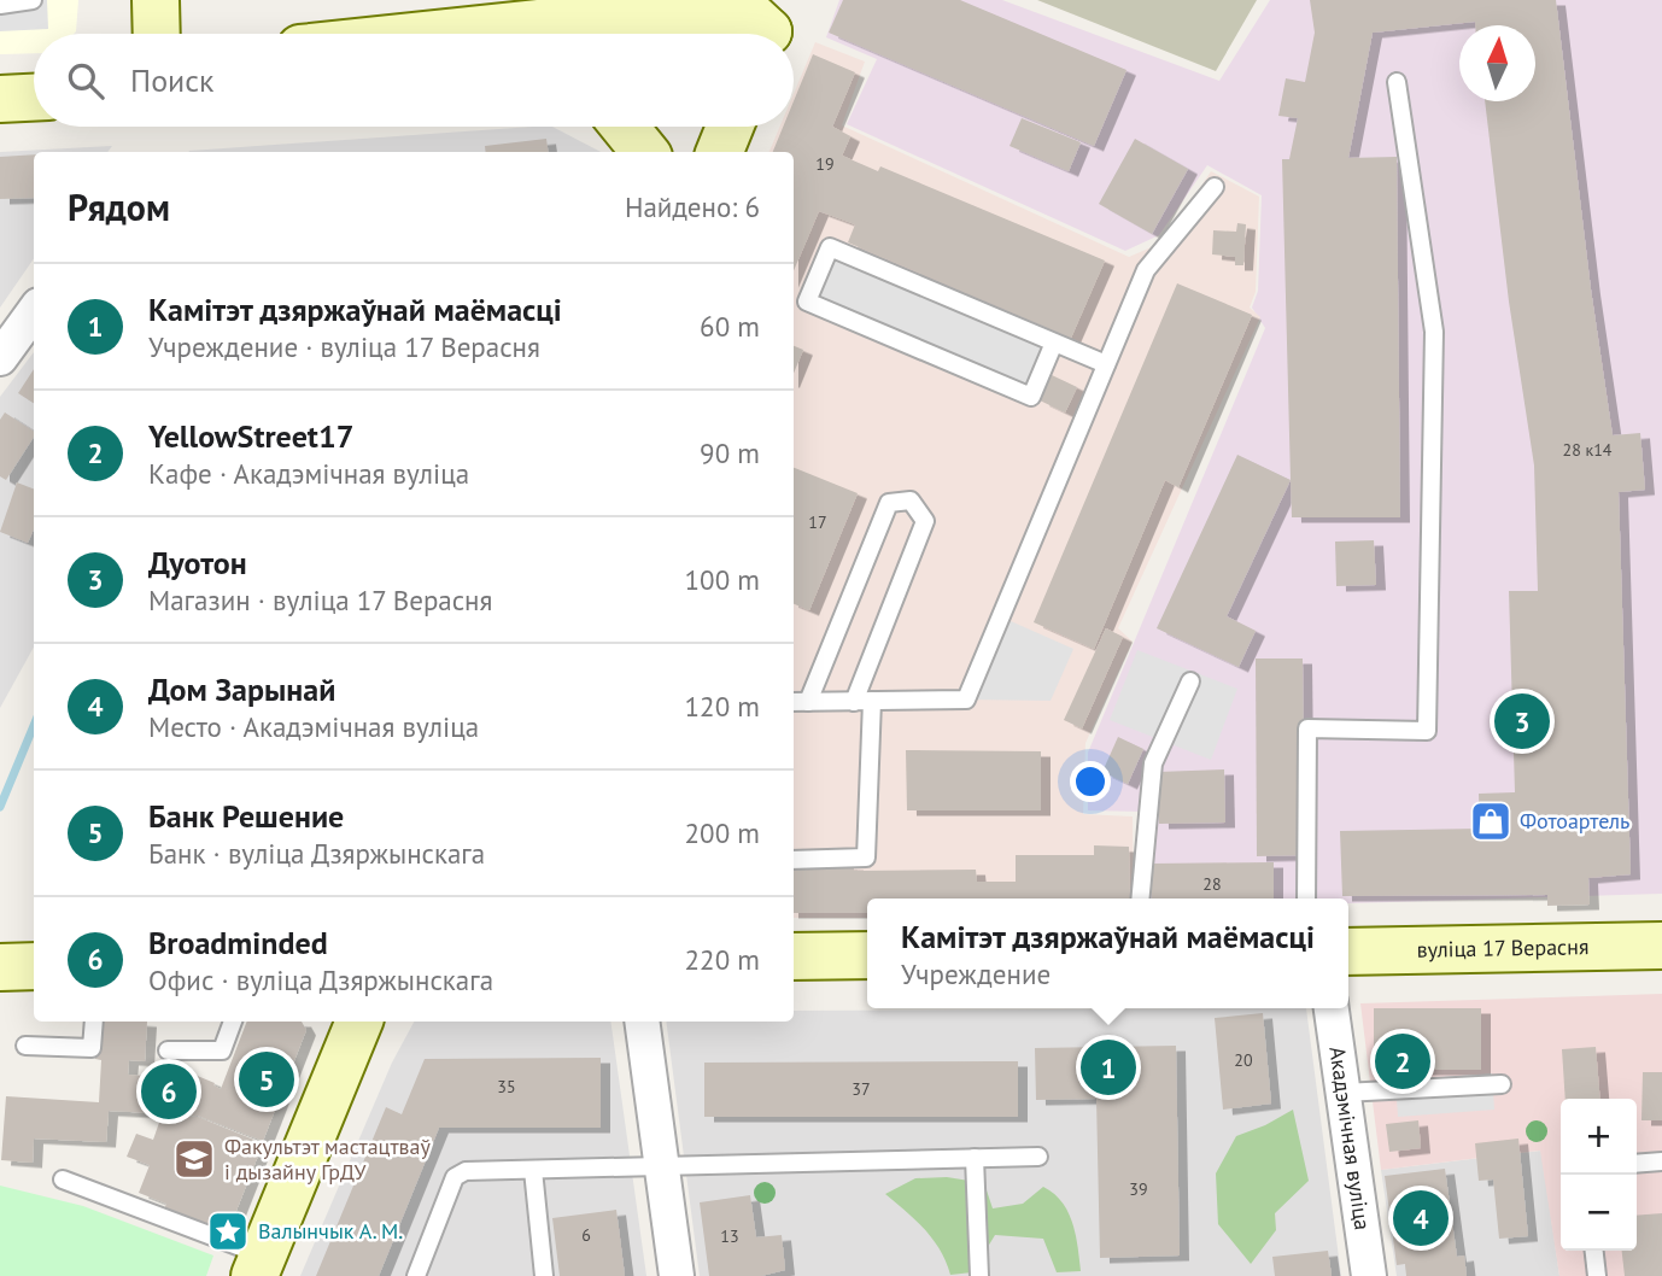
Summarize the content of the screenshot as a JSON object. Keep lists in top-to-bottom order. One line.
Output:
{"streets":{"main road":["вуліца 17 Верасня"],"street":["Акадэмічная вуліца"]},"places":{"shop":["Фотоартель"],"school or university":["Факультэт мастацтваў і дызайну ГрДУ"],"place":["Валынчык А. М."]},"house_numbers":["19","28 к14","17","28","20","35","37","39","6","13"],"north":"top","page":{"search":"Поиск","heading":["Рядом","Найдено: 6"],"list":[{"mark":"1","name":"Камітэт дзяржаўнай маёмасці","note":"Учреждение · вуліца 17 Верасня","value":"60 m"},{"mark":"2","name":"YellowStreet17","note":"Кафе · Акадэмічная вуліца","value":"90 m"},{"mark":"3","name":"Дуотон","note":"Магазин · вуліца 17 Верасня","value":"100 m"},{"mark":"4","name":"Дом Зарынай","note":"Место · Акадэмічная вуліца","value":"120 m"},{"mark":"5","name":"Банк Решение","note":"Банк · вуліца Дзяржынскага","value":"200 m"},{"mark":"6","name":"Broadminded","note":"Офис · вуліца Дзяржынскага","value":"220 m"}],"pins":["3","2","1","5","6","4"],"popup":["Камітэт дзяржаўнай маёмасці","Учреждение"],"map_buttons":["+","−"]}}
